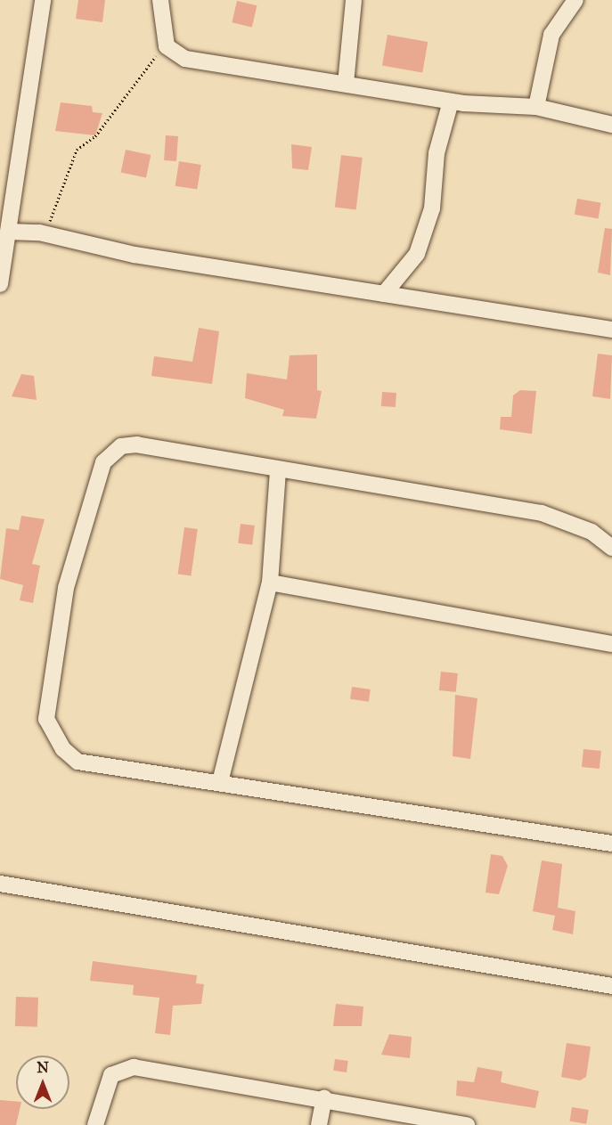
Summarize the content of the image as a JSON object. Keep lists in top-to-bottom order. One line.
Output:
{"north":"top"}
